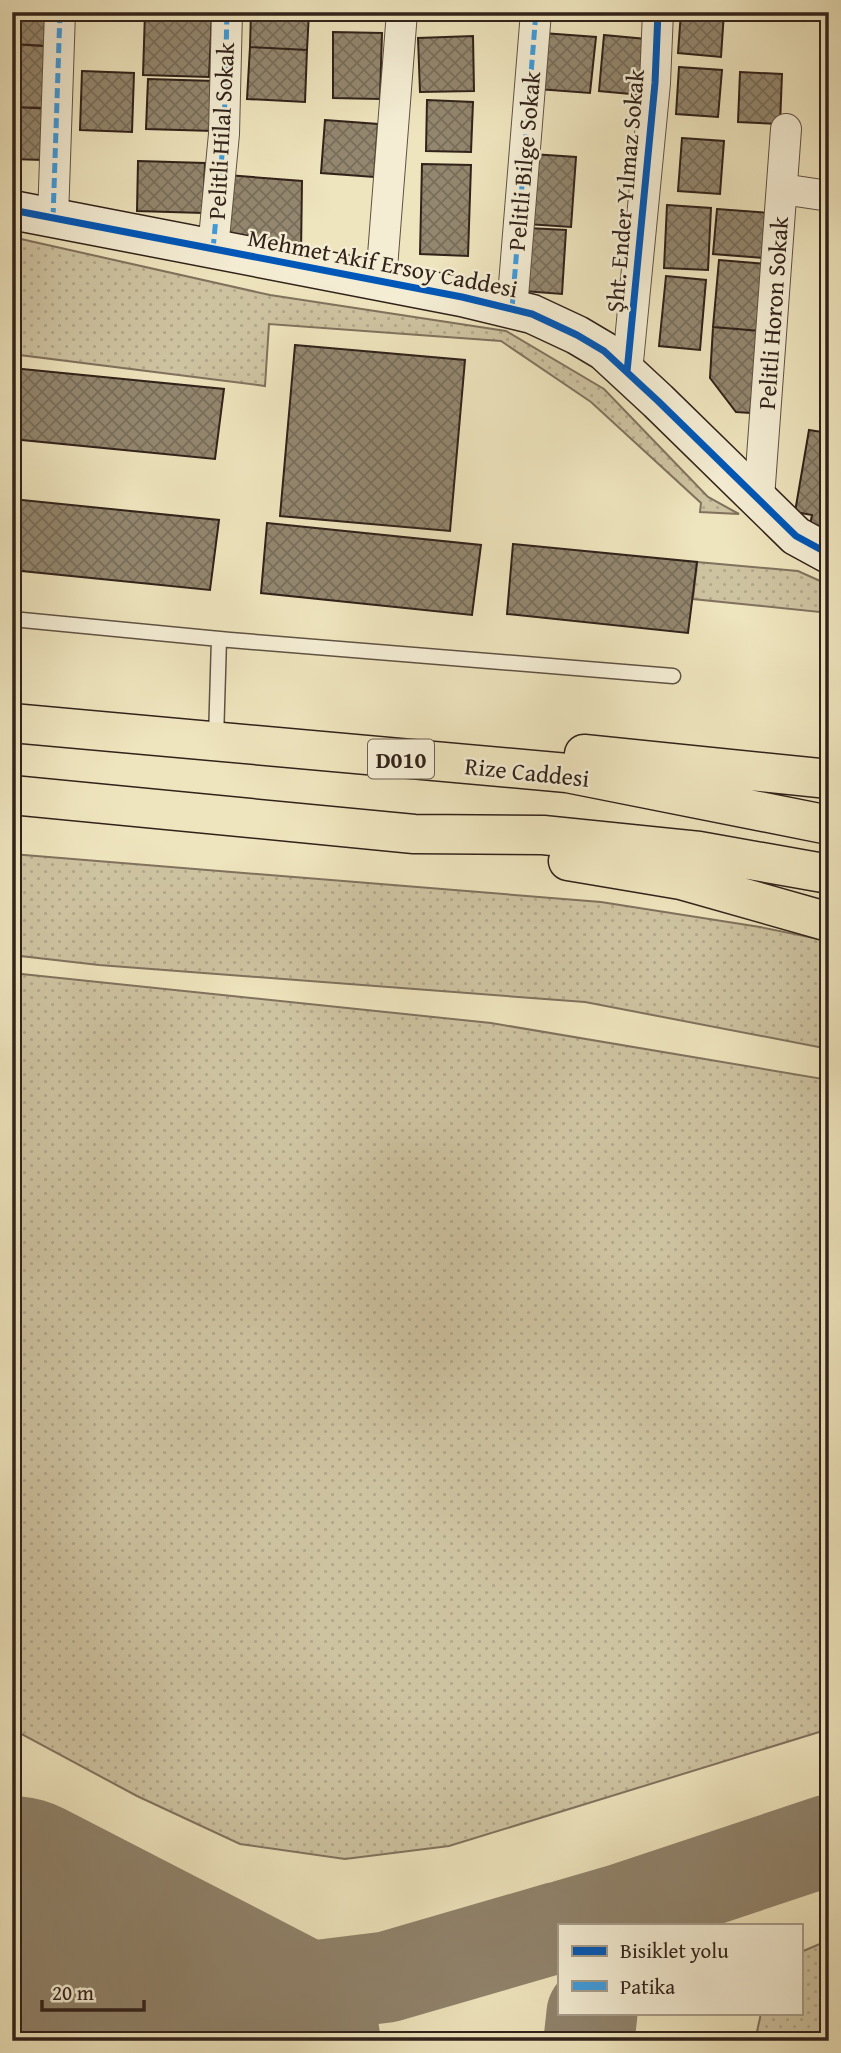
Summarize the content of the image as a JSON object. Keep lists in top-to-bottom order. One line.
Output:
{"streets":{"highway":["D010","Rize Caddesi"],"street":["Pelitli Hilal Sokak","Pelitli Bilge Sokak","Şht. Ender Yılmaz Sokak","Mehmet Akif Ersoy Caddesi","Pelitli Horon Sokak"]},"crossings":[["Pelitli Hilal Sokak","Mehmet Akif Ersoy Caddesi"],["Pelitli Bilge Sokak","Mehmet Akif Ersoy Caddesi"],["Şht. Ender Yılmaz Sokak","Mehmet Akif Ersoy Caddesi"],["Mehmet Akif Ersoy Caddesi","Pelitli Horon Sokak"]],"legend":["Bisiklet yolu","Patika"],"scale_bar":"20 m"}
